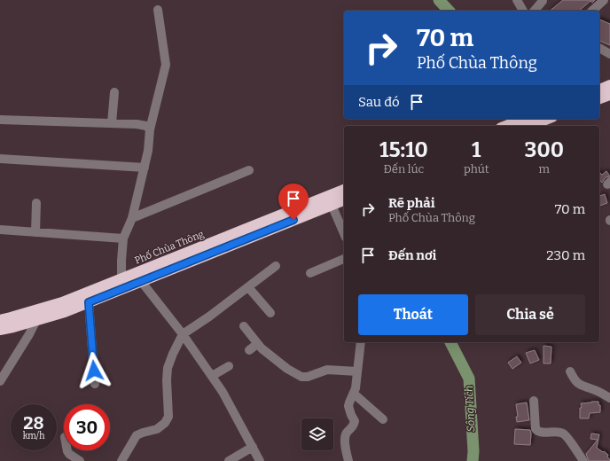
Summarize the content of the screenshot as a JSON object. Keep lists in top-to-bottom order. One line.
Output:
{"streets":{"highway":["Phố Chùa Thông"]},"water":["Sông Tích"],"page":{"turn":["70 m","Phố Chùa Thông"],"then":"Sau đó","eta":["15:10","Đến lúc","1","phút","300","m"],"list":[{"name":"Rẽ phải","note":"Phố Chùa Thông","value":"70 m"},{"name":"Đến nơi","value":"230 m"}],"buttons":["Thoát","Chia sẻ"],"speed":"28 km/h","limit":"30"}}
